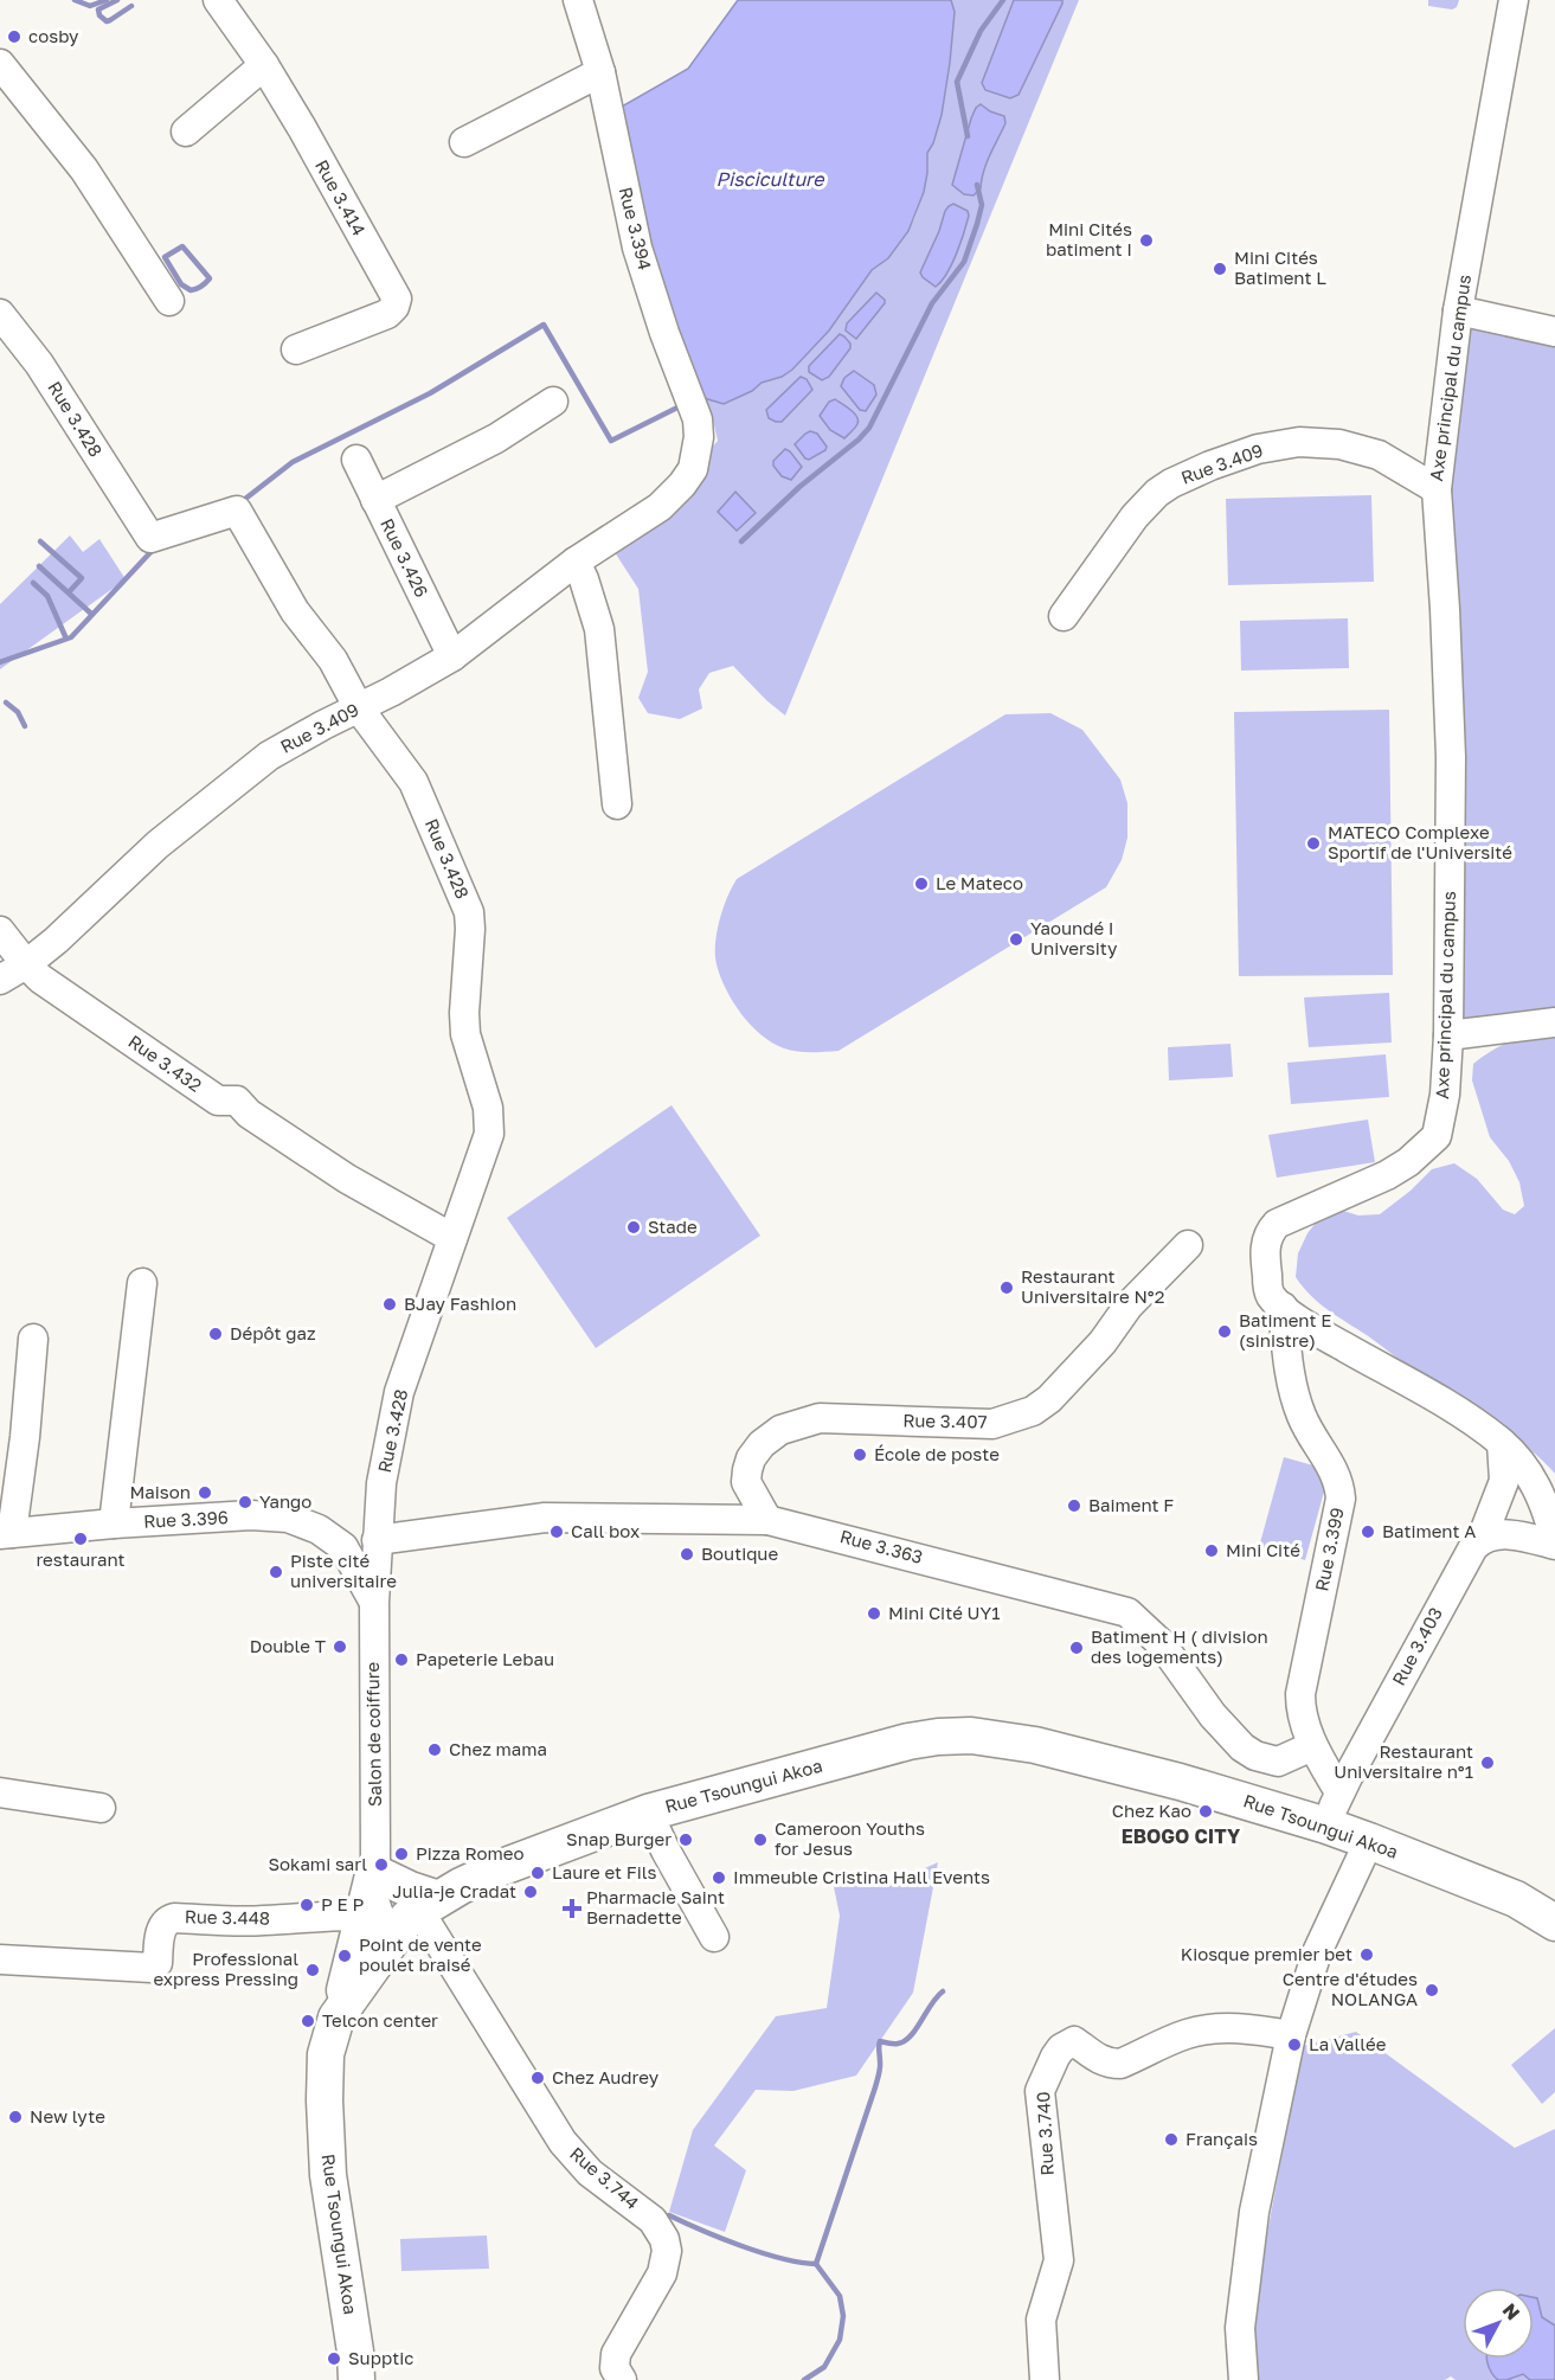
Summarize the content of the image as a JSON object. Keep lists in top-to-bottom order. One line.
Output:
{"streets":{"main road":["Rue Tsoungui Akoa"],"street":["Rue 3.414","Rue 3.394","Axe principal du campus","Rue 3.428","Rue 3.409","Rue 3.426","Rue 3.432","Rue 3.407","Rue 3.396","Rue 3.363","Rue 3.399","Rue 3.403","Salon de coiffure","Rue 3.448","Rue 3.740","Rue 3.744"]},"crossings":[["Rue 3.394","Rue 3.409"],["Axe principal du campus","Rue 3.409"],["Axe principal du campus","Rue 3.399"],["Axe principal du campus","Rue 3.403"],["Rue 3.428","Rue 3.409"],["Rue 3.428","Rue 3.432"],["Rue 3.428","Rue 3.396"],["Rue 3.428","Rue 3.363"],["Rue 3.428","Salon de coiffure"],["Rue 3.409","Rue 3.426"],["Rue 3.409","Rue 3.432"],["Rue 3.407","Rue 3.363"],["Rue 3.396","Salon de coiffure"],["Rue 3.363","Rue 3.399"],["Rue 3.399","Rue 3.403"],["Rue 3.403","Rue Tsoungui Akoa"],["Salon de coiffure","Rue Tsoungui Akoa"],["Salon de coiffure","Rue 3.744"],["Rue Tsoungui Akoa","Rue 3.744"]],"districts":["EBOGO CITY"],"water":["Pisciculture"],"places":{"other":["cosby","Mini Cités batiment I","Mini Cités Batiment L","MATECO Complexe Sportif de l'Université","Le Mateco","Yaoundé I University","Stade","Restaurant Universitaire N°2","BJay Fashion","Batiment E (sinistre)","Dépôt gaz","École de poste","Maison","Yango","Baiment F","Call box","Batiment A","restaurant","Mini Cité","Boutique","Piste cité universitaire","Mini Cité UY1","Double T","Batiment H ( division des logements)","Papeterie Lebau","Chez mama","Restaurant Universitaire n°1","Chez Kao","Snap Burger","Cameroon Youths for Jesus","Pizza Romeo","Sokami sarl","Laure et Fils","Immeuble Cristina Hall Events","Julia-je Cradat","P E P","Kiosque premier bet","Point de vente poulet braisé","Professional express Pressing","Centre d'études NOLANGA","Telcon center","La Vallée","Chez Audrey","New lyte","Français","Supptic"],"health":["Pharmacie Saint Bernadette"]},"north":"top right"}
